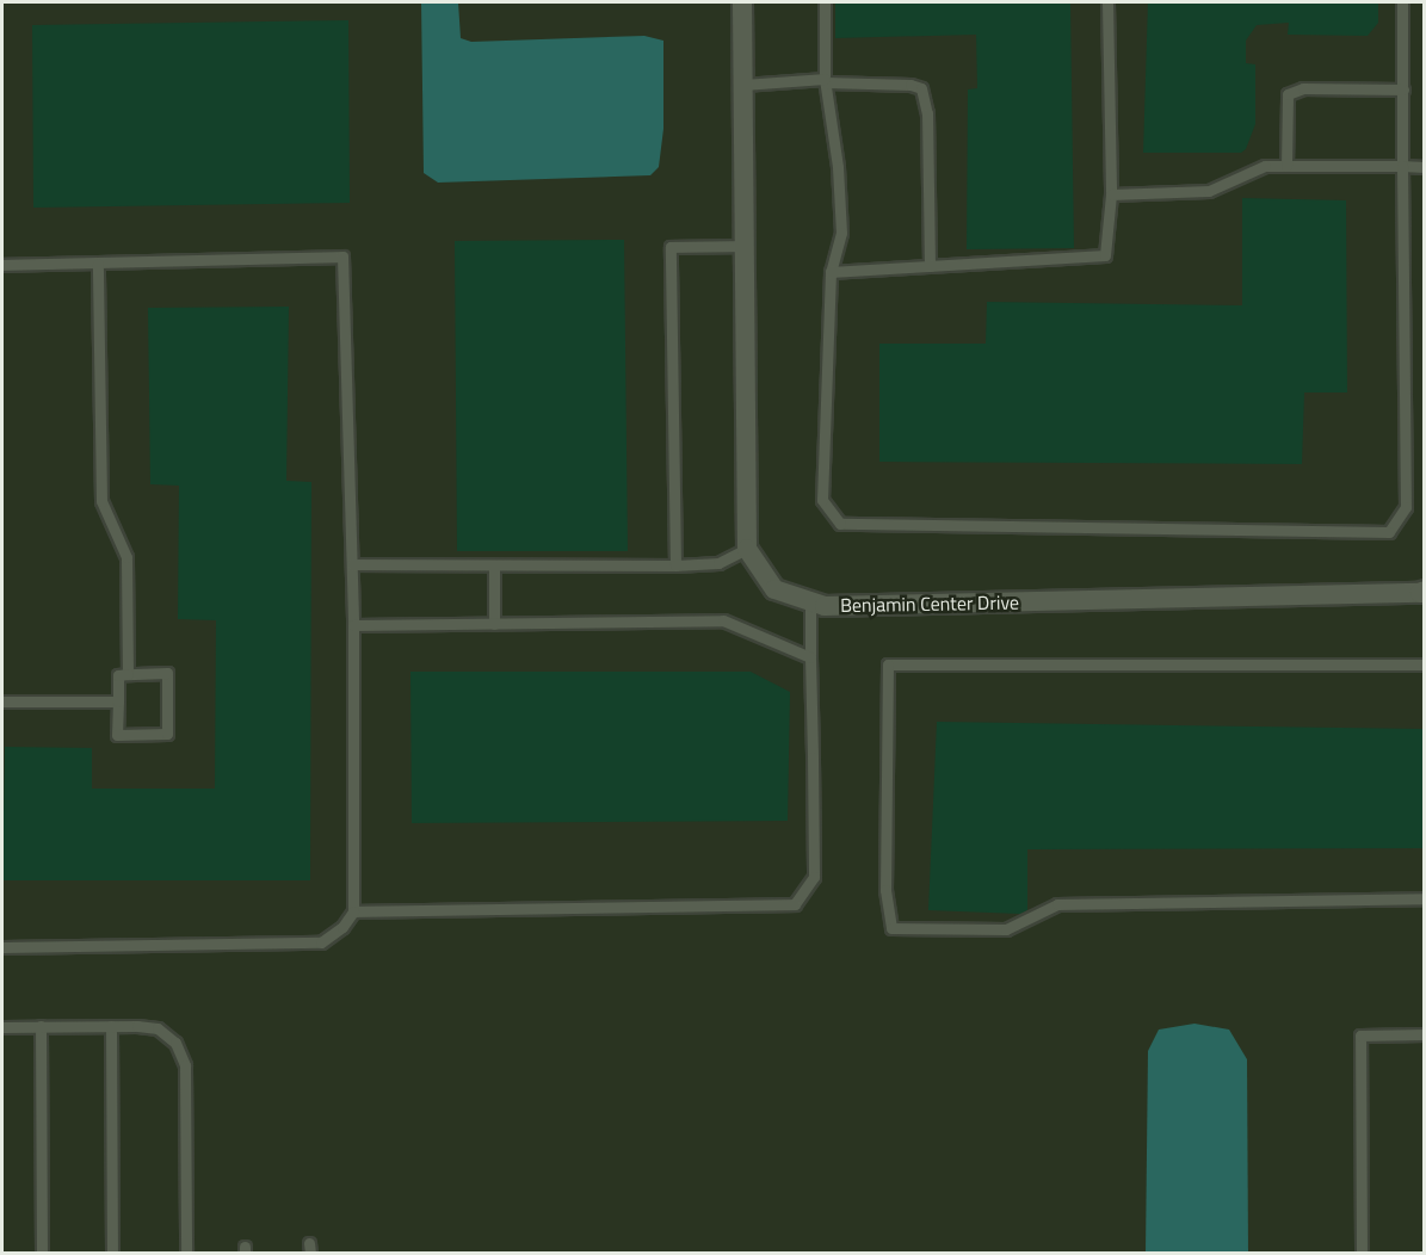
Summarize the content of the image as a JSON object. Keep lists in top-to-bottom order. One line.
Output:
{"streets":{"street":["Benjamin Center Drive"]}}
